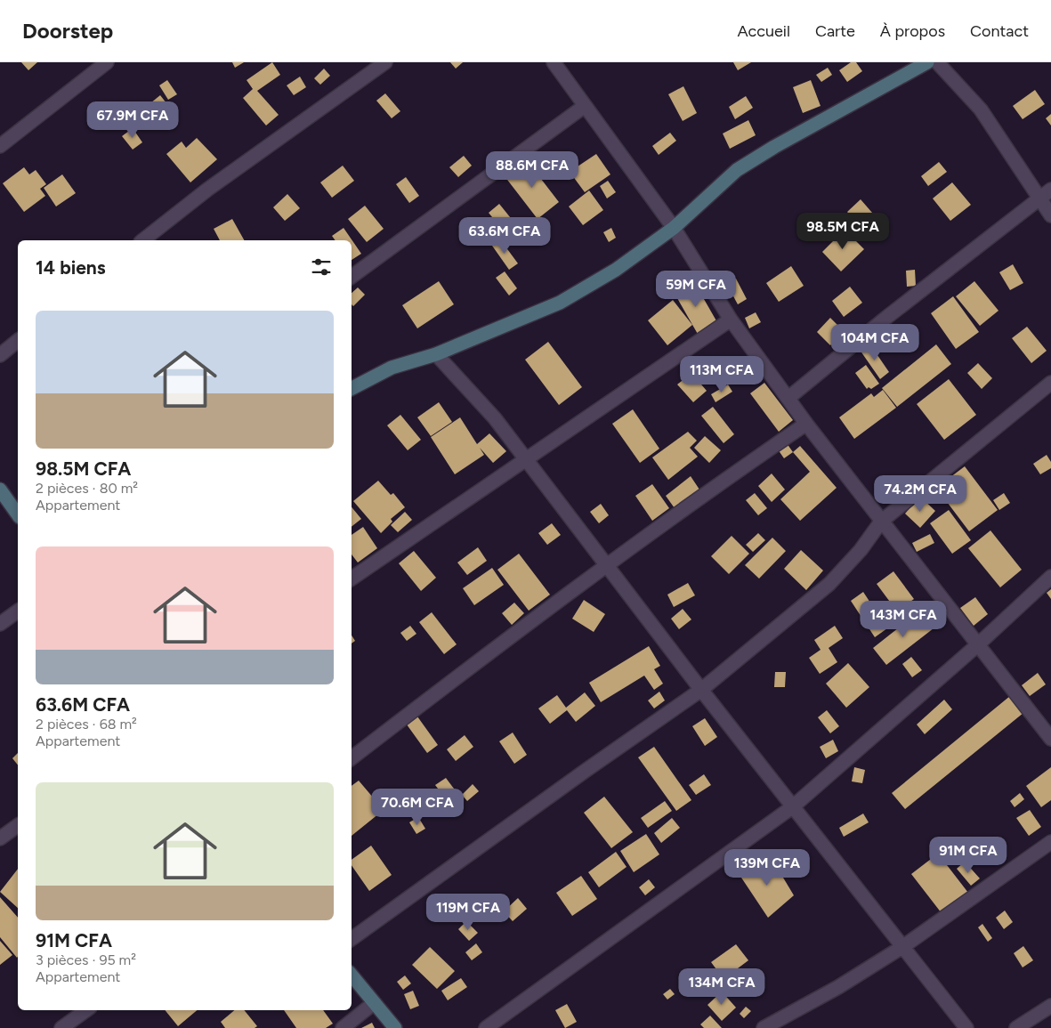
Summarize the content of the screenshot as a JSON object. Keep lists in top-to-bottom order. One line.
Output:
{"page":{"header":"Doorstep","nav":["Accueil","Carte","À propos","Contact"],"price":["67.9M CFA","88.6M CFA","98.5M CFA","63.6M CFA","59M CFA","104M CFA","113M CFA","74.2M CFA","143M CFA","70.6M CFA","91M CFA","139M CFA","119M CFA","134M CFA"],"heading":"14 biens","list":[{"name":"98.5M CFA","note":"2 pièces · 80 m² · Appartement"},{"name":"63.6M CFA","note":"2 pièces · 68 m² · Appartement"},{"name":"91M CFA","note":"3 pièces · 95 m² · Appartement"}]}}
